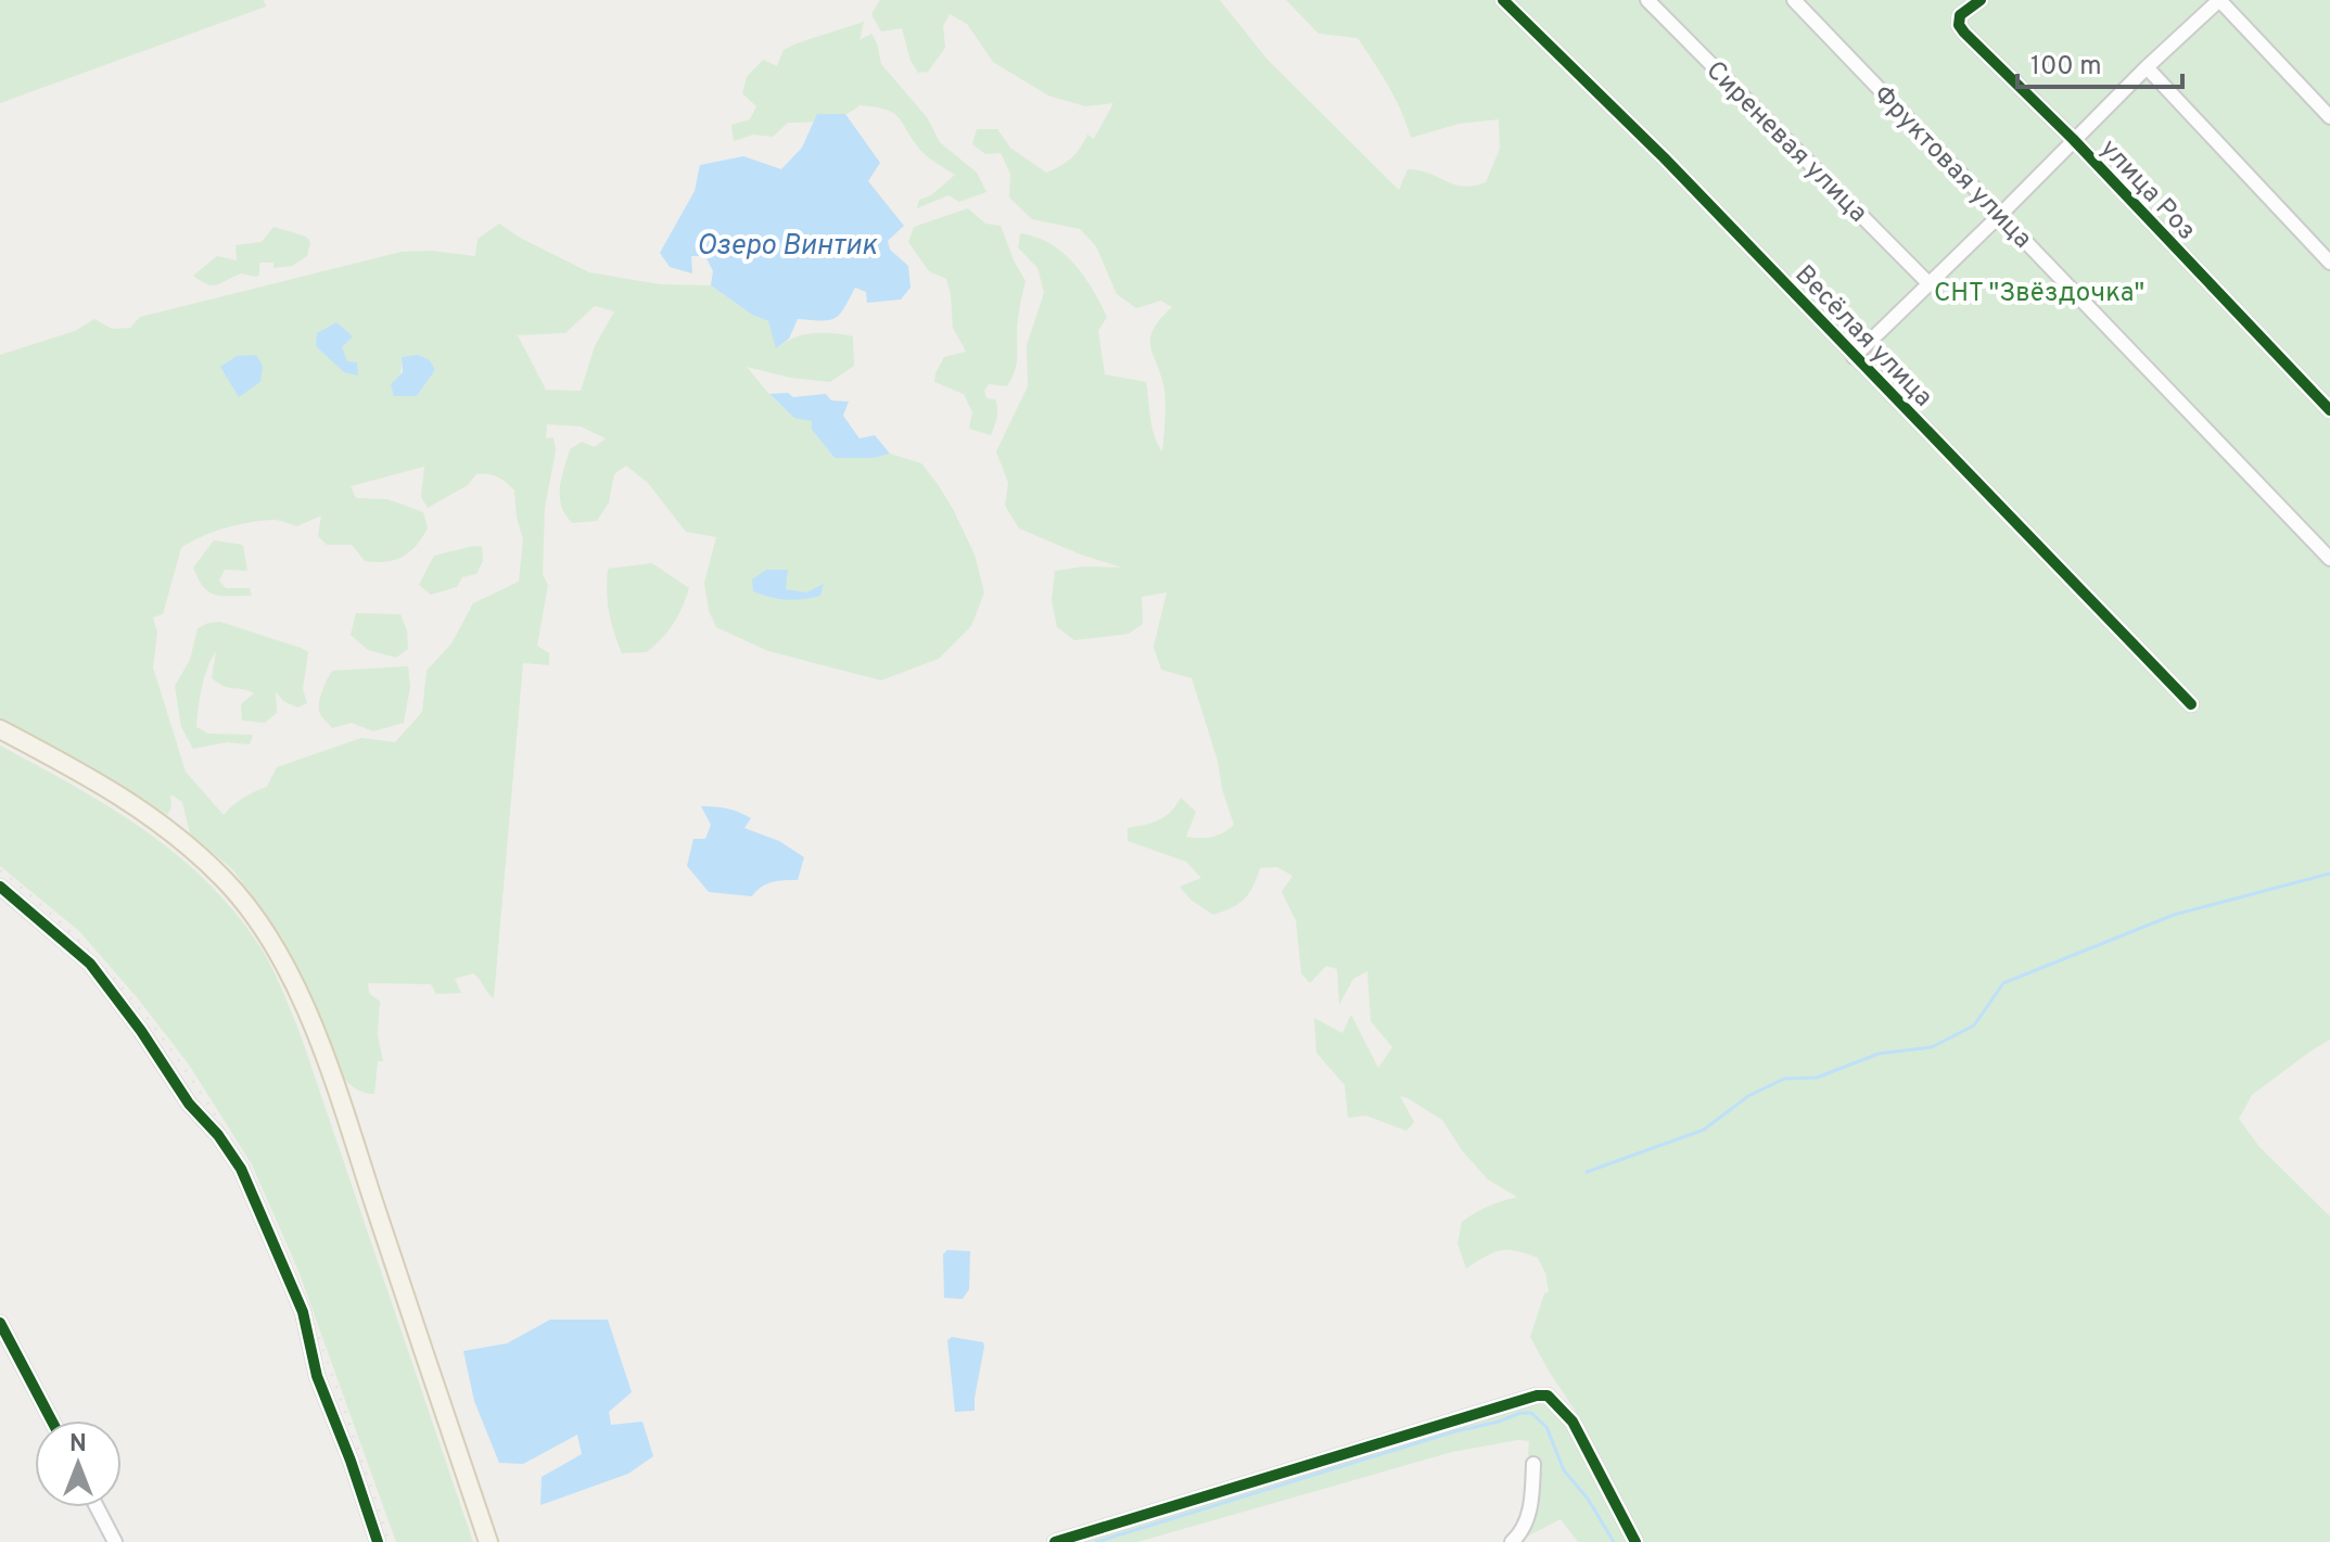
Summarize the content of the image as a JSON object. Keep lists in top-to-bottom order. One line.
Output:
{"streets":{"street":["Сиреневая улица","Фруктовая улица","улица Роз","Весёлая улица"]},"water":["Озеро Винтик"],"parks":["СНТ \"Звёздочка\""],"scale_bar":"100 m","north":"top"}
